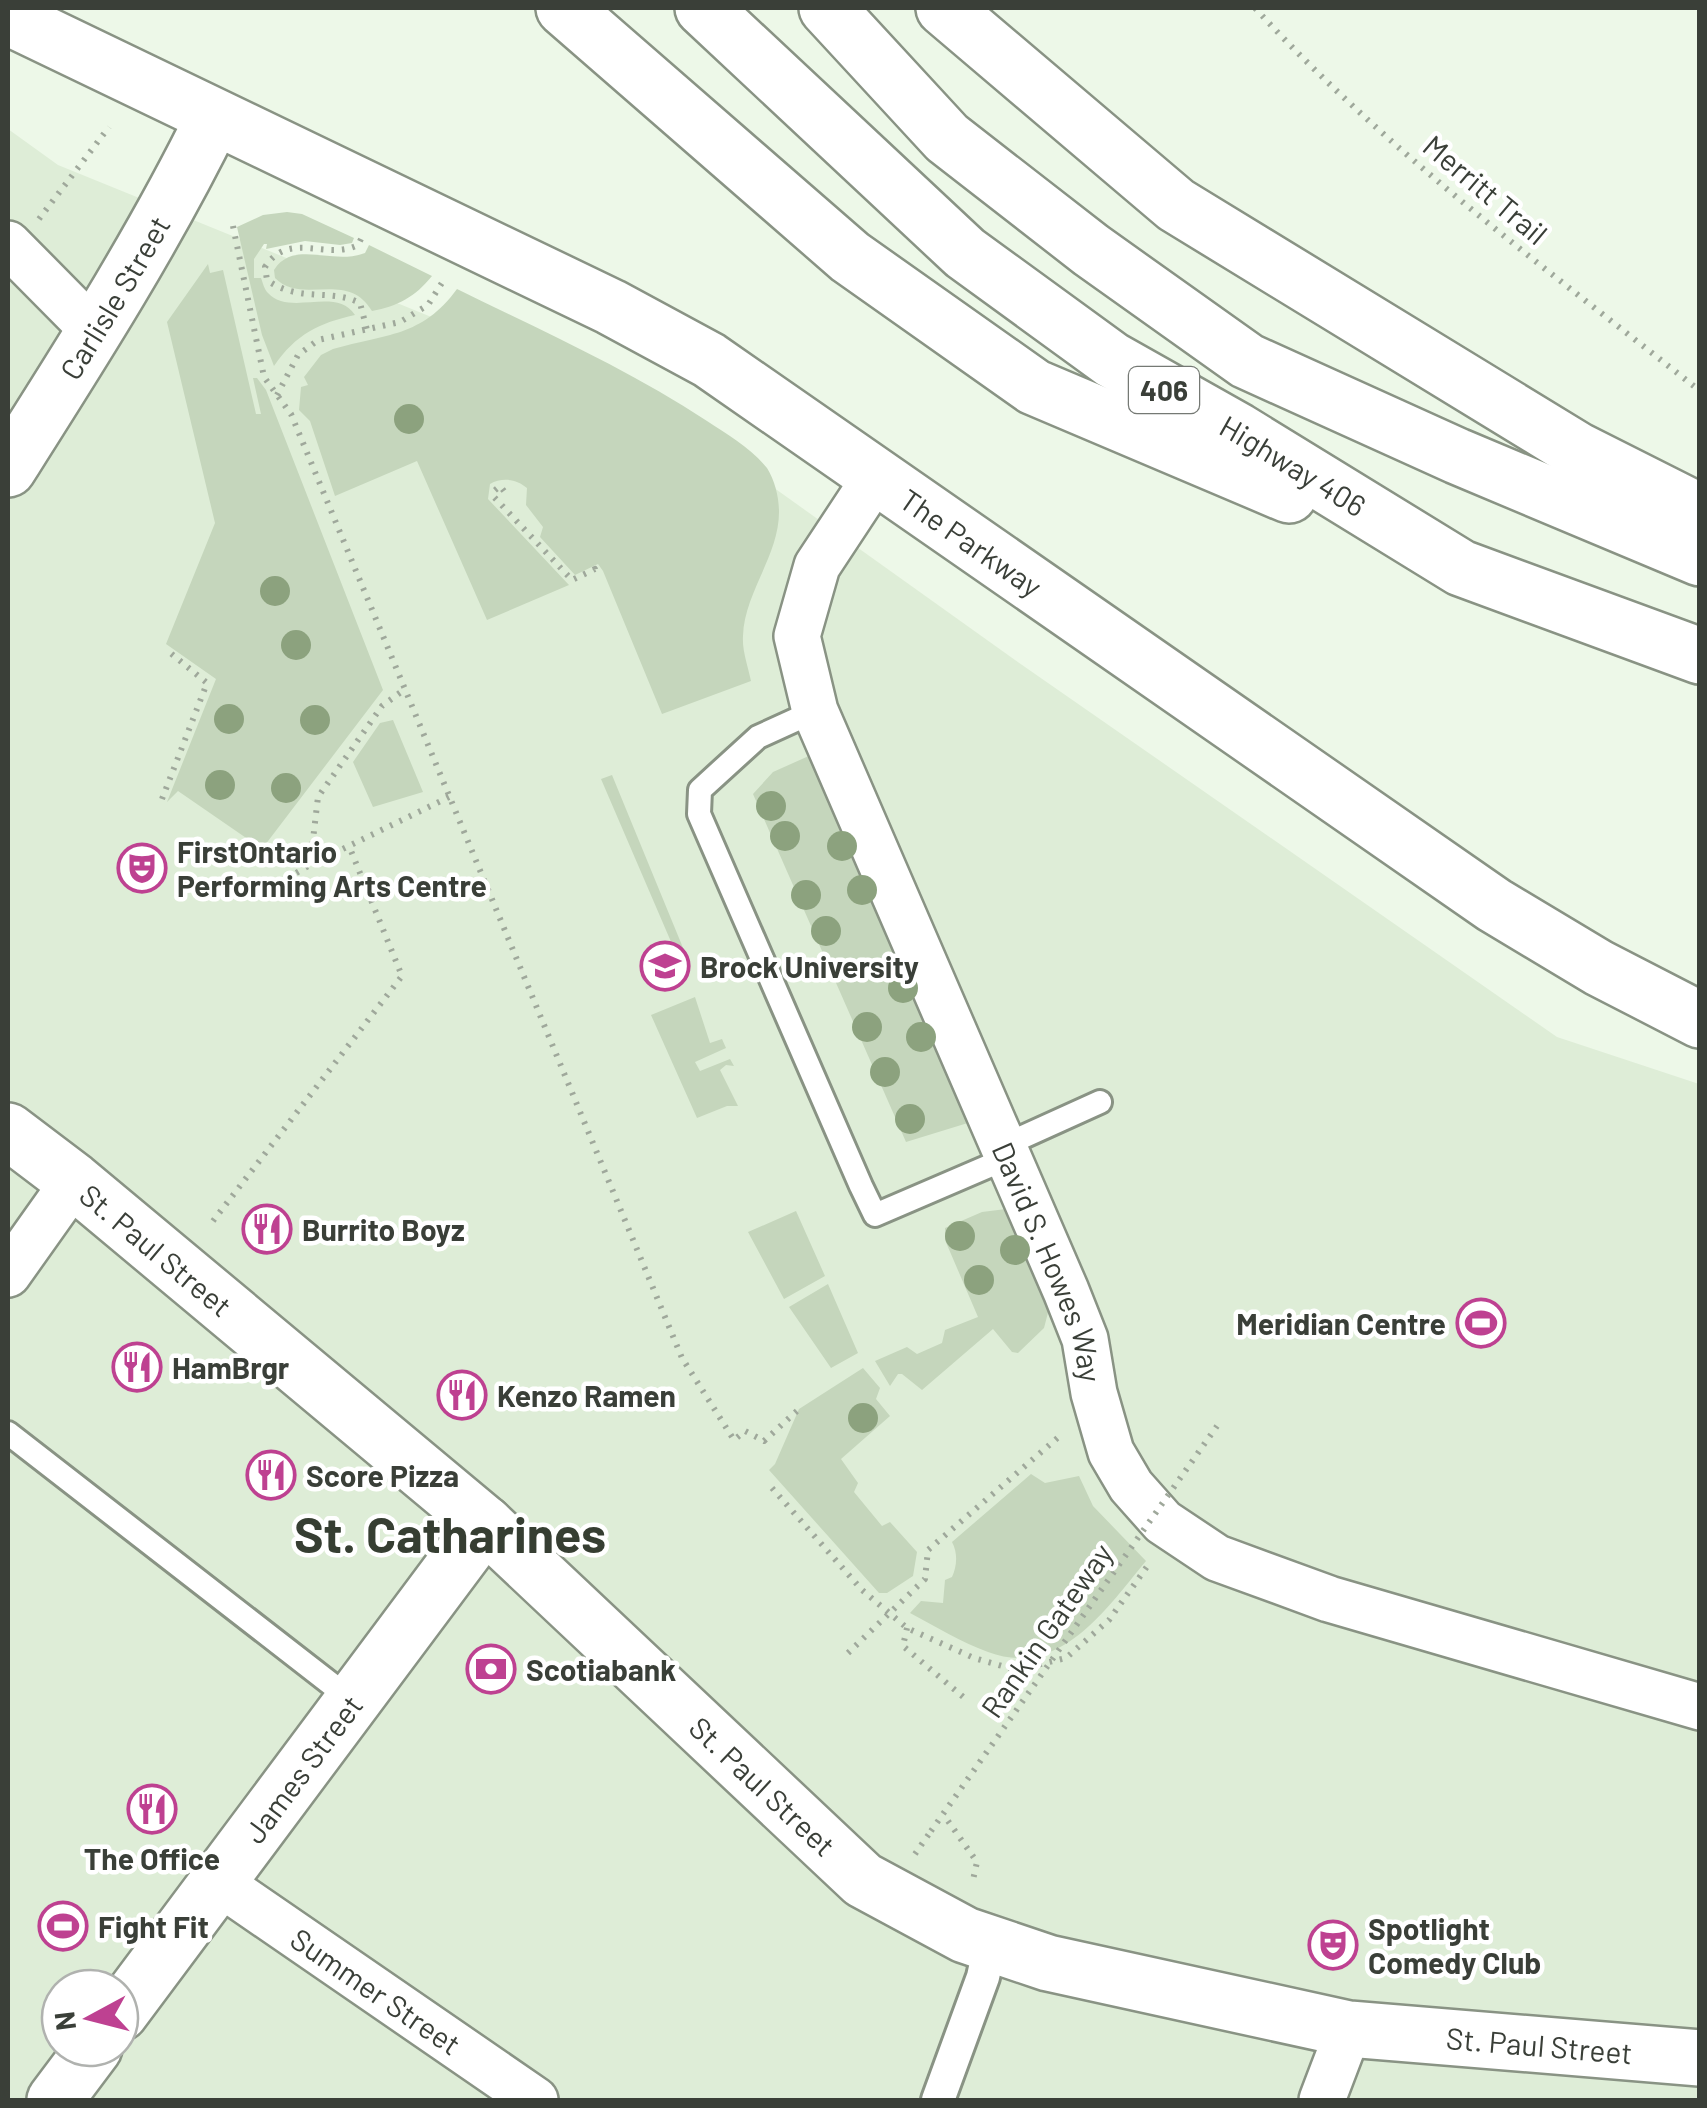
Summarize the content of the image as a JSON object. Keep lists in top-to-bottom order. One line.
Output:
{"streets":{"main road":["Carlisle Street","406","Highway 406","The Parkway","St. Paul Street","James Street"],"street":["David S. Howes Way","Summer Street"],"path":["Merritt Trail","Rankin Gateway"]},"crossings":[["Carlisle Street","The Parkway"],["The Parkway","David S. Howes Way"],["St. Paul Street","James Street"],["James Street","Summer Street"]],"districts":["St. Catharines"],"places":{"theatre":["FirstOntario Performing Arts Centre","Spotlight Comedy Club"],"school or university":["Brock University"],"restaurant":["Burrito Boyz","HamBrgr","Kenzo Ramen","Score Pizza","The Office"],"sports":["Meridian Centre","Fight Fit"],"bank":["Scotiabank"]},"north":"left"}
